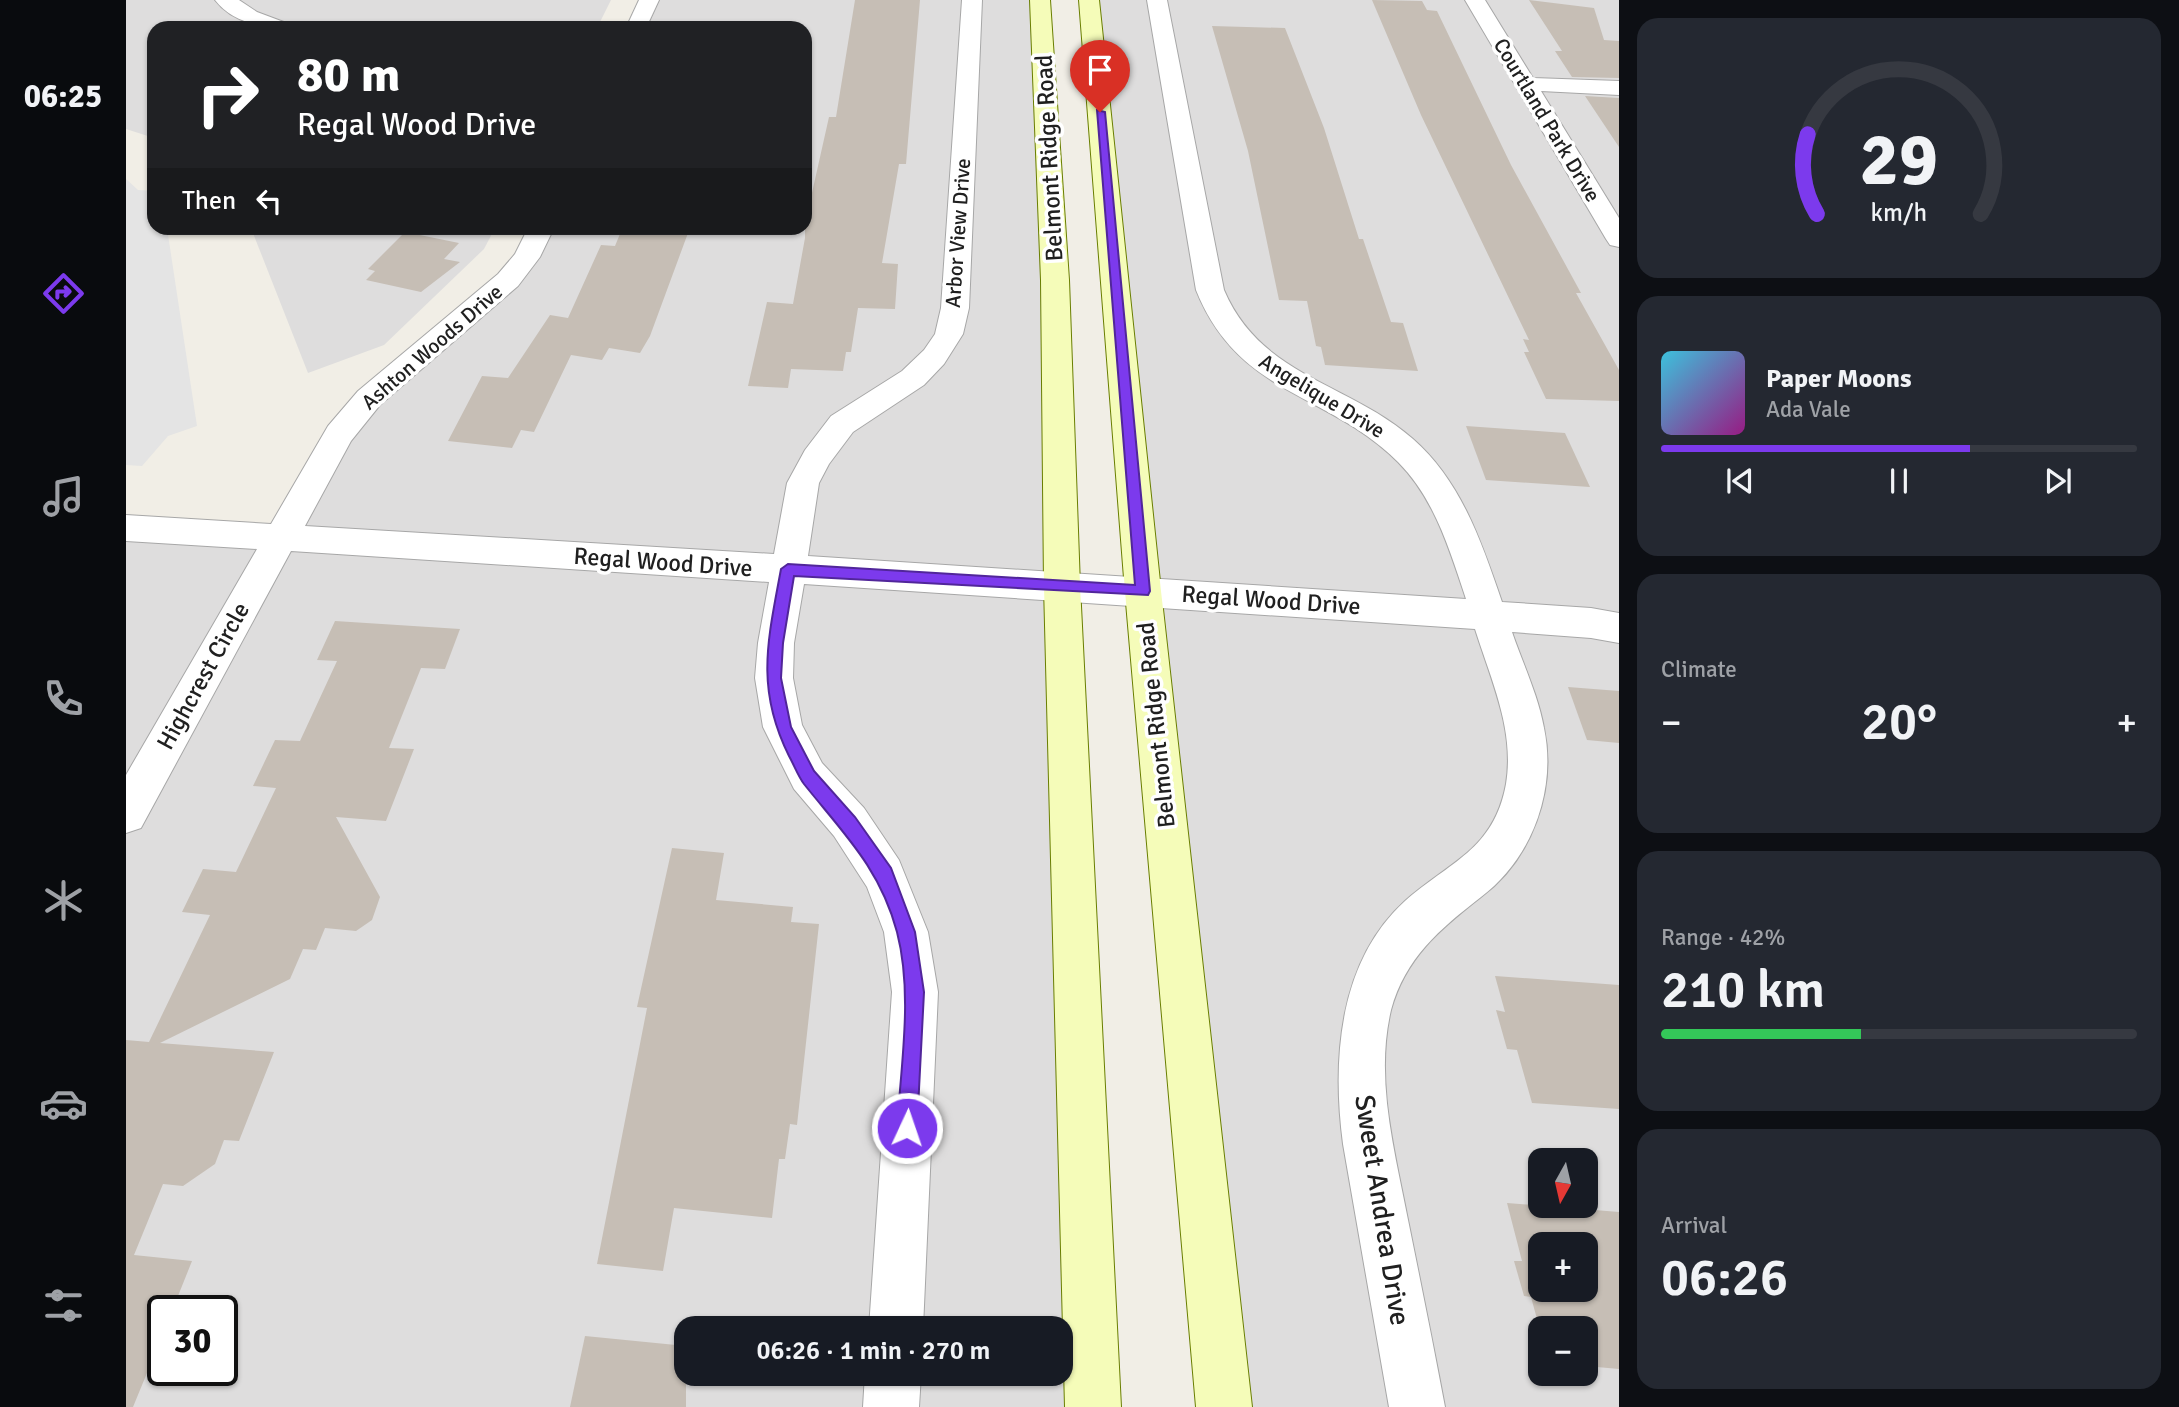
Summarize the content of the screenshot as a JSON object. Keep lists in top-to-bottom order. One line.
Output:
{"streets":{"main road":["Belmont Ridge Road"],"street":["Courtland Park Drive","Arbor View Drive","Ashton Woods Drive","Angelique Drive","Regal Wood Drive","Highcrest Circle","Sweet Andrea Drive"]},"crossings":[["Belmont Ridge Road","Regal Wood Drive"],["Arbor View Drive","Regal Wood Drive"],["Ashton Woods Drive","Regal Wood Drive"],["Ashton Woods Drive","Highcrest Circle"],["Angelique Drive","Regal Wood Drive"],["Angelique Drive","Sweet Andrea Drive"],["Regal Wood Drive","Highcrest Circle"],["Regal Wood Drive","Sweet Andrea Drive"]],"north":"bottom","page":{"tabs":"06:25","turn":["80 m","Regal Wood Drive"],"then":"Then","song":["Paper Moons","Ada Vale"],"tile":["Climate",["Range · 42%","210 km"],["Arrival","06:26"]],"heat":["−","20°","+"],"map_buttons":["+","−"],"limit":"30","trip":"06:26 · 1 min · 270 m","gauge":["29","km/h"]}}
